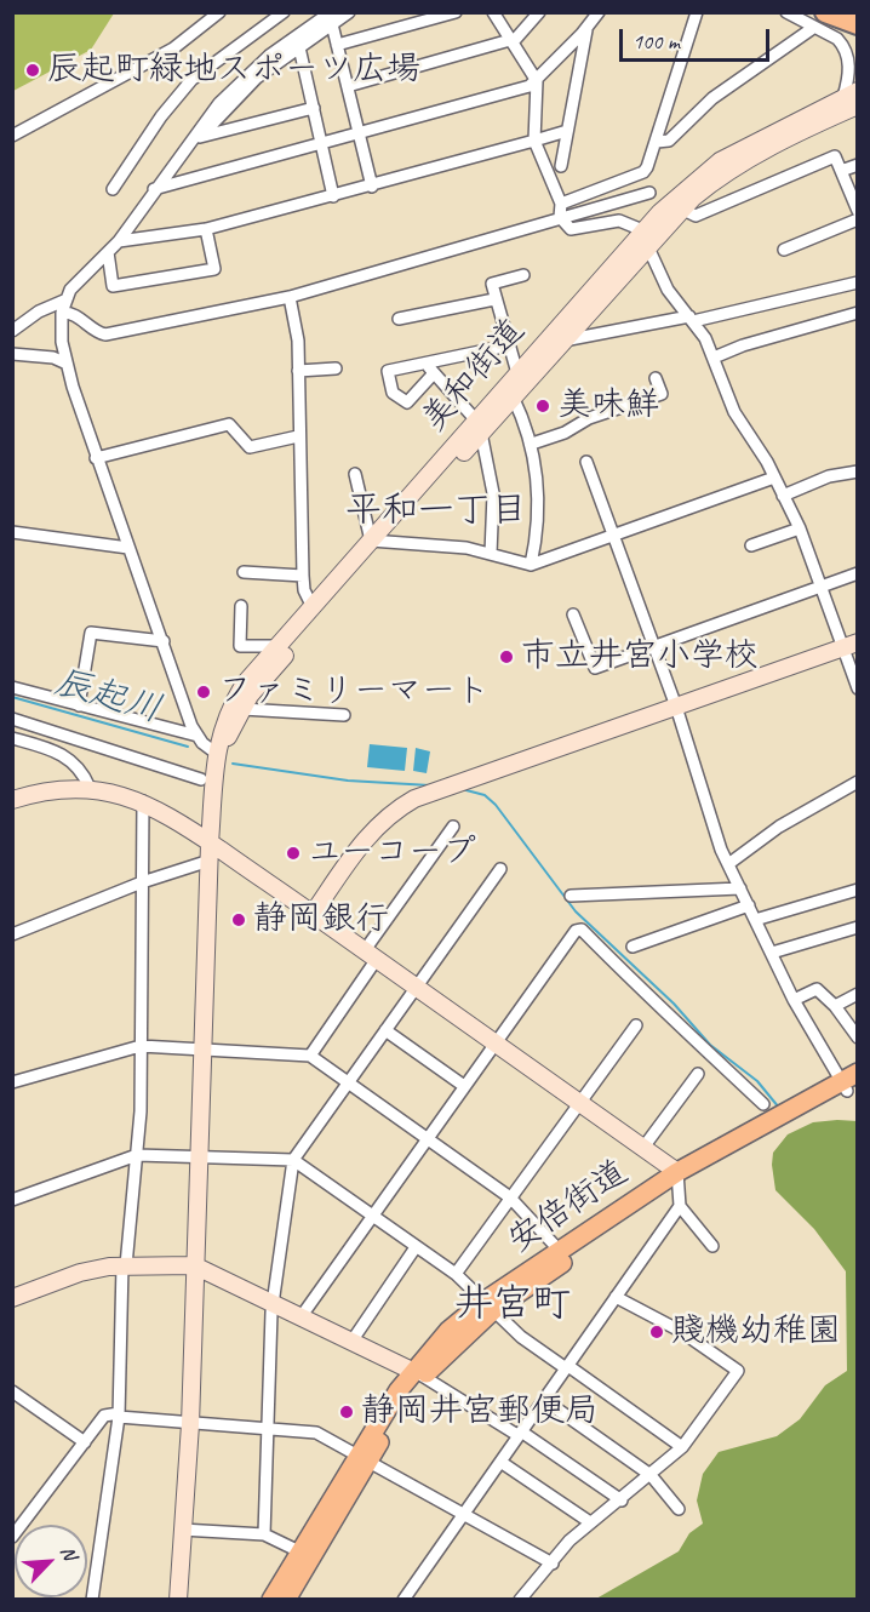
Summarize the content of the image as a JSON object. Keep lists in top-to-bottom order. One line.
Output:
{"streets":{"main road":["安倍街道"],"street":["美和街道"]},"districts":["平和一丁目","井宮町"],"water":["辰起川"],"places":["辰起町緑地スポーツ広場","美味鮮","市立井宮小学校","ファミリーマート","ユーコープ","静岡銀行","賤機幼稚園","静岡井宮郵便局"],"scale_bar":"100 m","north":"top right"}
